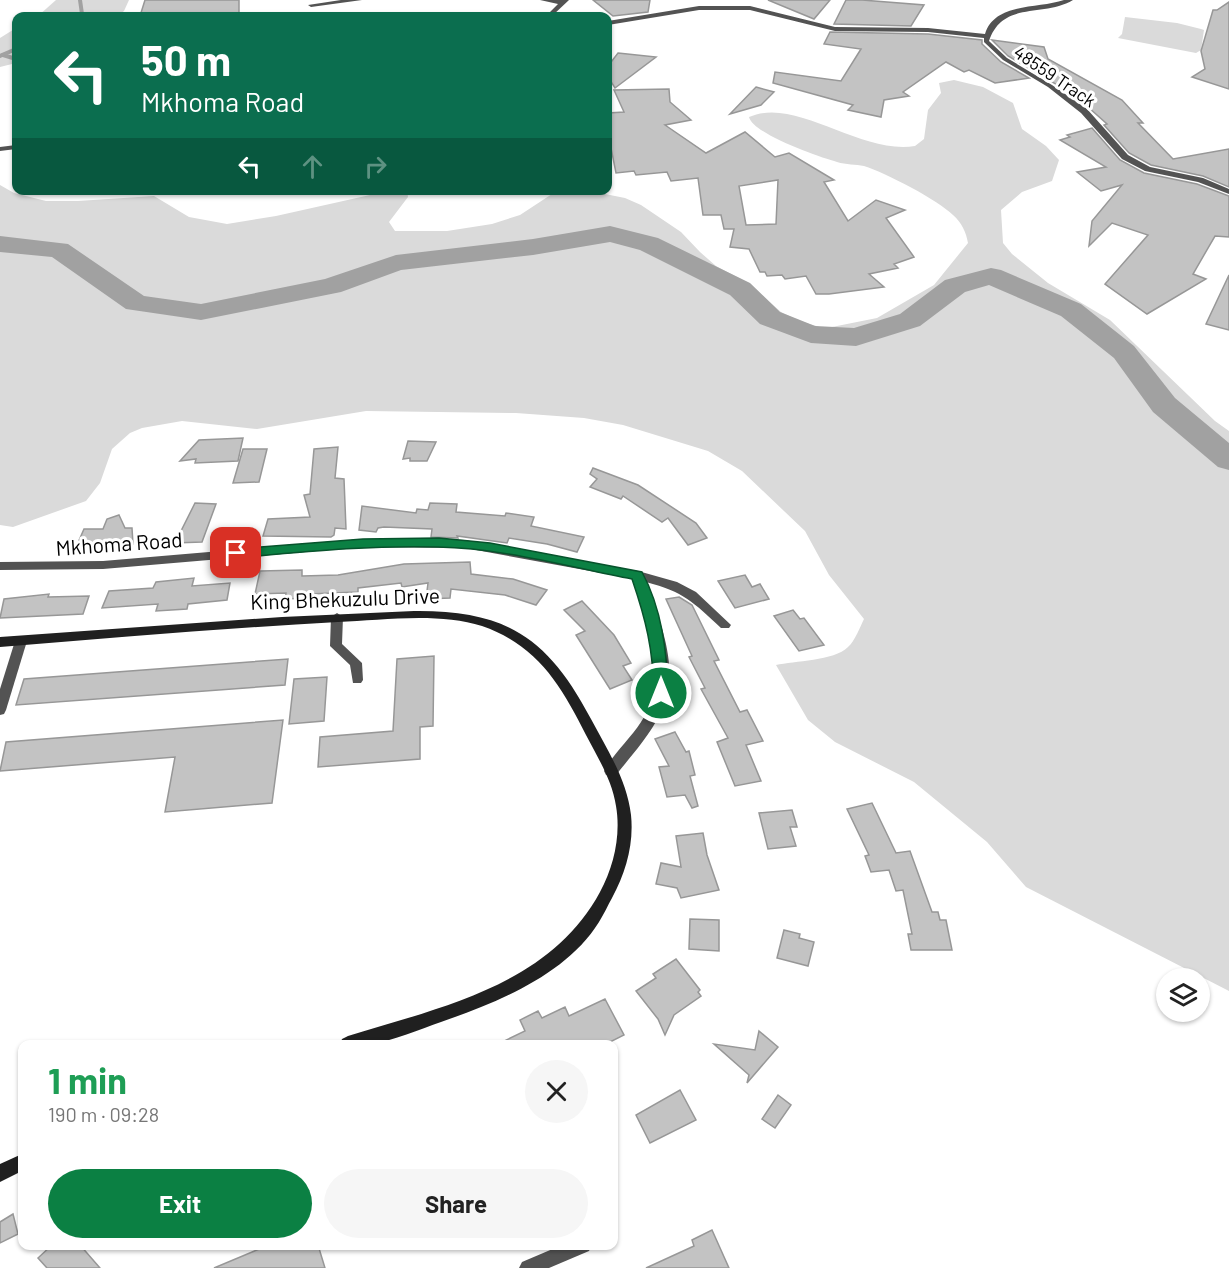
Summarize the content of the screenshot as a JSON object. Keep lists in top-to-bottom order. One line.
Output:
{"streets":{"street":["48559 Track","Mkhoma Road","King Bhekuzulu Drive"]},"page":{"turn":["50 m","Mkhoma Road"],"heading":["1 min","190 m · 09:28"],"buttons":["Exit","Share"]}}
